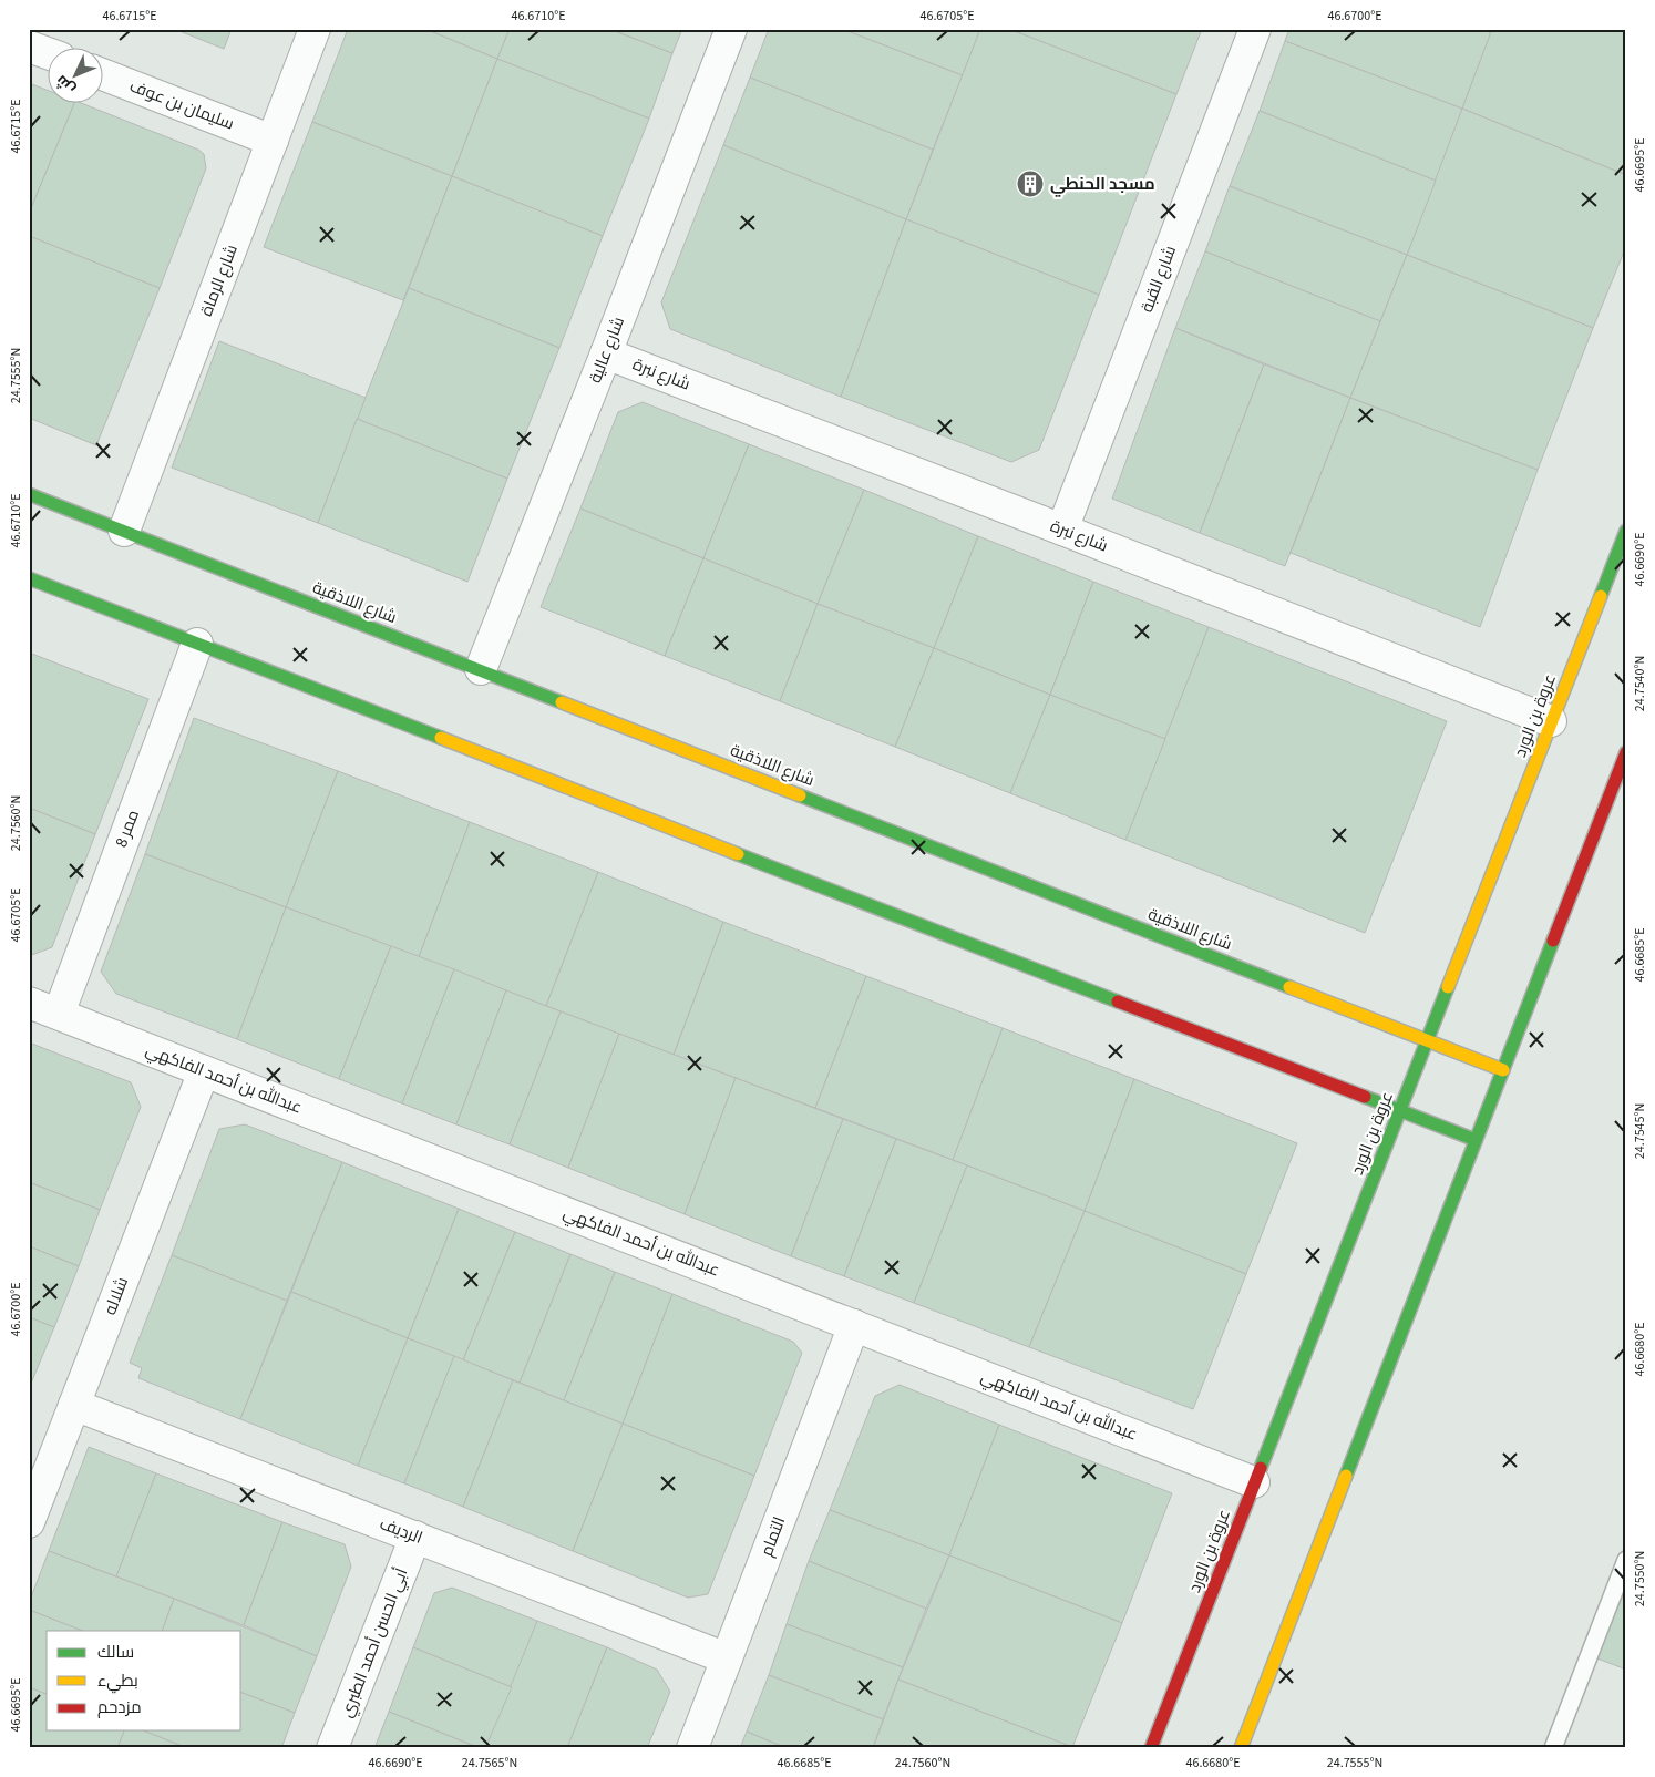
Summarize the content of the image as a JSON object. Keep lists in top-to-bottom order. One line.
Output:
{"streets":{"street":["سليمان بن عوف","شارع القبة","شارع الرماة","شارع عالية","شارع نبرة","شارع اللاذقية","عروة بن الورد","ممر 8","عبدالله بن أحمد الفاكهي","شلاله","الرديف","التمام","أبي الحسن أحمد الطبري"]},"crossings":[["سليمان بن عوف","شارع الرماة"],["شارع القبة","شارع نبرة"],["شارع الرماة","شارع اللاذقية"],["شارع عالية","شارع نبرة"],["شارع عالية","شارع اللاذقية"],["شارع نبرة","عروة بن الورد"],["شارع اللاذقية","عروة بن الورد"],["عروة بن الورد","عبدالله بن أحمد الفاكهي"],["ممر 8","عبدالله بن أحمد الفاكهي"],["عبدالله بن أحمد الفاكهي","شلاله"],["عبدالله بن أحمد الفاكهي","التمام"],["شلاله","الرديف"],["الرديف","التمام"],["الرديف","أبي الحسن أحمد الطبري"]],"places":{"building":["مسجد الحنطي"]},"legend":["سالك","بطيء","مزدحم"],"north":"bottom left","coordinates":["46.6715°E","46.6710°E","46.6705°E","46.6700°E","46.6695°E","24.7555°N","46.6690°E","24.7540°N","24.7560°N","46.6685°E","24.7545°N","46.6680°E","24.7550°N","24.7565°N"]}
